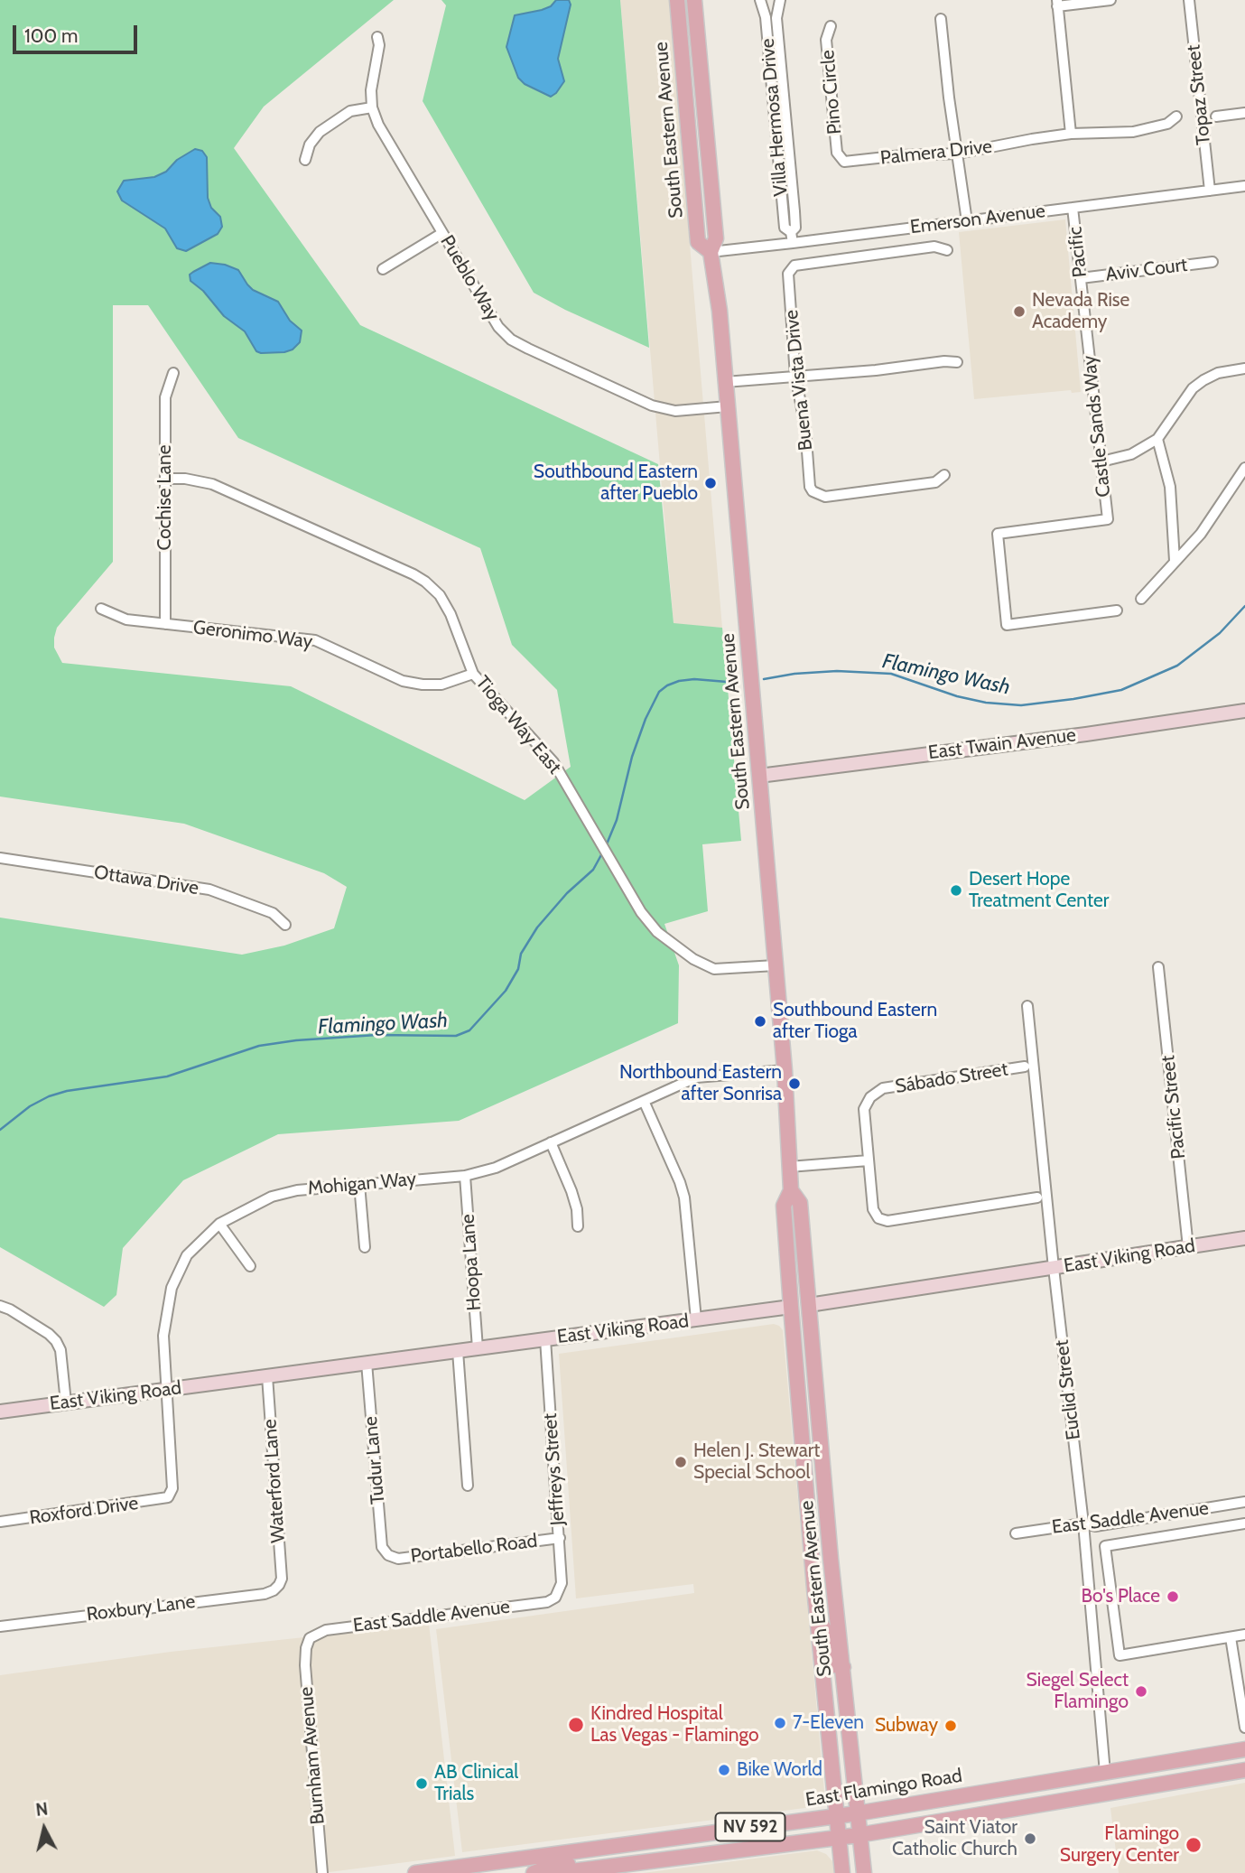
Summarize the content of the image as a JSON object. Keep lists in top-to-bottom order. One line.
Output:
{"streets":{"main road":["South Eastern Avenue","East Flamingo Road","NV 592"],"street":["Pino Circle","Topaz Street","Villa Hermosa Drive","Palmera Drive","Emerson Avenue","Pacific","Aviv Court","Pueblo Way","Buena Vista Drive","Castle Sands Way","Cochise Lane","Geronimo Way","Tioga Way East","East Twain Avenue","Ottawa Drive","Sábado Street","Pacific Street","Mohigan Way","East Viking Road","Hoopa Lane","Euclid Street","Tudur Lane","Jeffreys Street","Waterford Lane","Roxford Drive","East Saddle Avenue","Portabello Road","Roxbury Lane","Burnham Avenue"]},"crossings":[["Pino Circle","Palmera Drive"],["Topaz Street","Emerson Avenue"],["Villa Hermosa Drive","Emerson Avenue"],["South Eastern Avenue","Emerson Avenue"],["South Eastern Avenue","Pueblo Way"],["South Eastern Avenue","Tioga Way East"],["South Eastern Avenue","East Twain Avenue"],["South Eastern Avenue","Mohigan Way"],["South Eastern Avenue","East Viking Road"],["South Eastern Avenue","East Flamingo Road"],["South Eastern Avenue","NV 592"],["Emerson Avenue","Pacific"],["Pacific","Aviv Court"],["Pacific","Castle Sands Way"],["Cochise Lane","Geronimo Way"],["Cochise Lane","Tioga Way East"],["Geronimo Way","Tioga Way East"],["Pacific Street","East Viking Road"],["Mohigan Way","East Viking Road"],["Mohigan Way","Hoopa Lane"],["Mohigan Way","Roxford Drive"],["East Viking Road","Hoopa Lane"],["East Viking Road","Euclid Street"],["East Viking Road","Tudur Lane"],["East Viking Road","Jeffreys Street"],["East Viking Road","Waterford Lane"],["Euclid Street","East Saddle Avenue"],["Euclid Street","East Flamingo Road"],["Tudur Lane","Portabello Road"],["Jeffreys Street","East Saddle Avenue"],["Jeffreys Street","Portabello Road"],["Waterford Lane","Roxbury Lane"],["East Saddle Avenue","Burnham Avenue"]],"water":["Flamingo Wash"],"places":["Nevada Rise Academy","Southbound Eastern after Pueblo","Desert Hope Treatment Center","Southbound Eastern after Tioga","Northbound Eastern after Sonrisa","Helen J. Stewart Special School","Bo's Place","Siegel Select Flamingo","7-Eleven","Kindred Hospital Las Vegas - Flamingo","Subway","Bike World","AB Clinical Trials","Saint Viator Catholic Church","Flamingo Surgery Center"],"scale_bar":"100 m","north":"top"}
